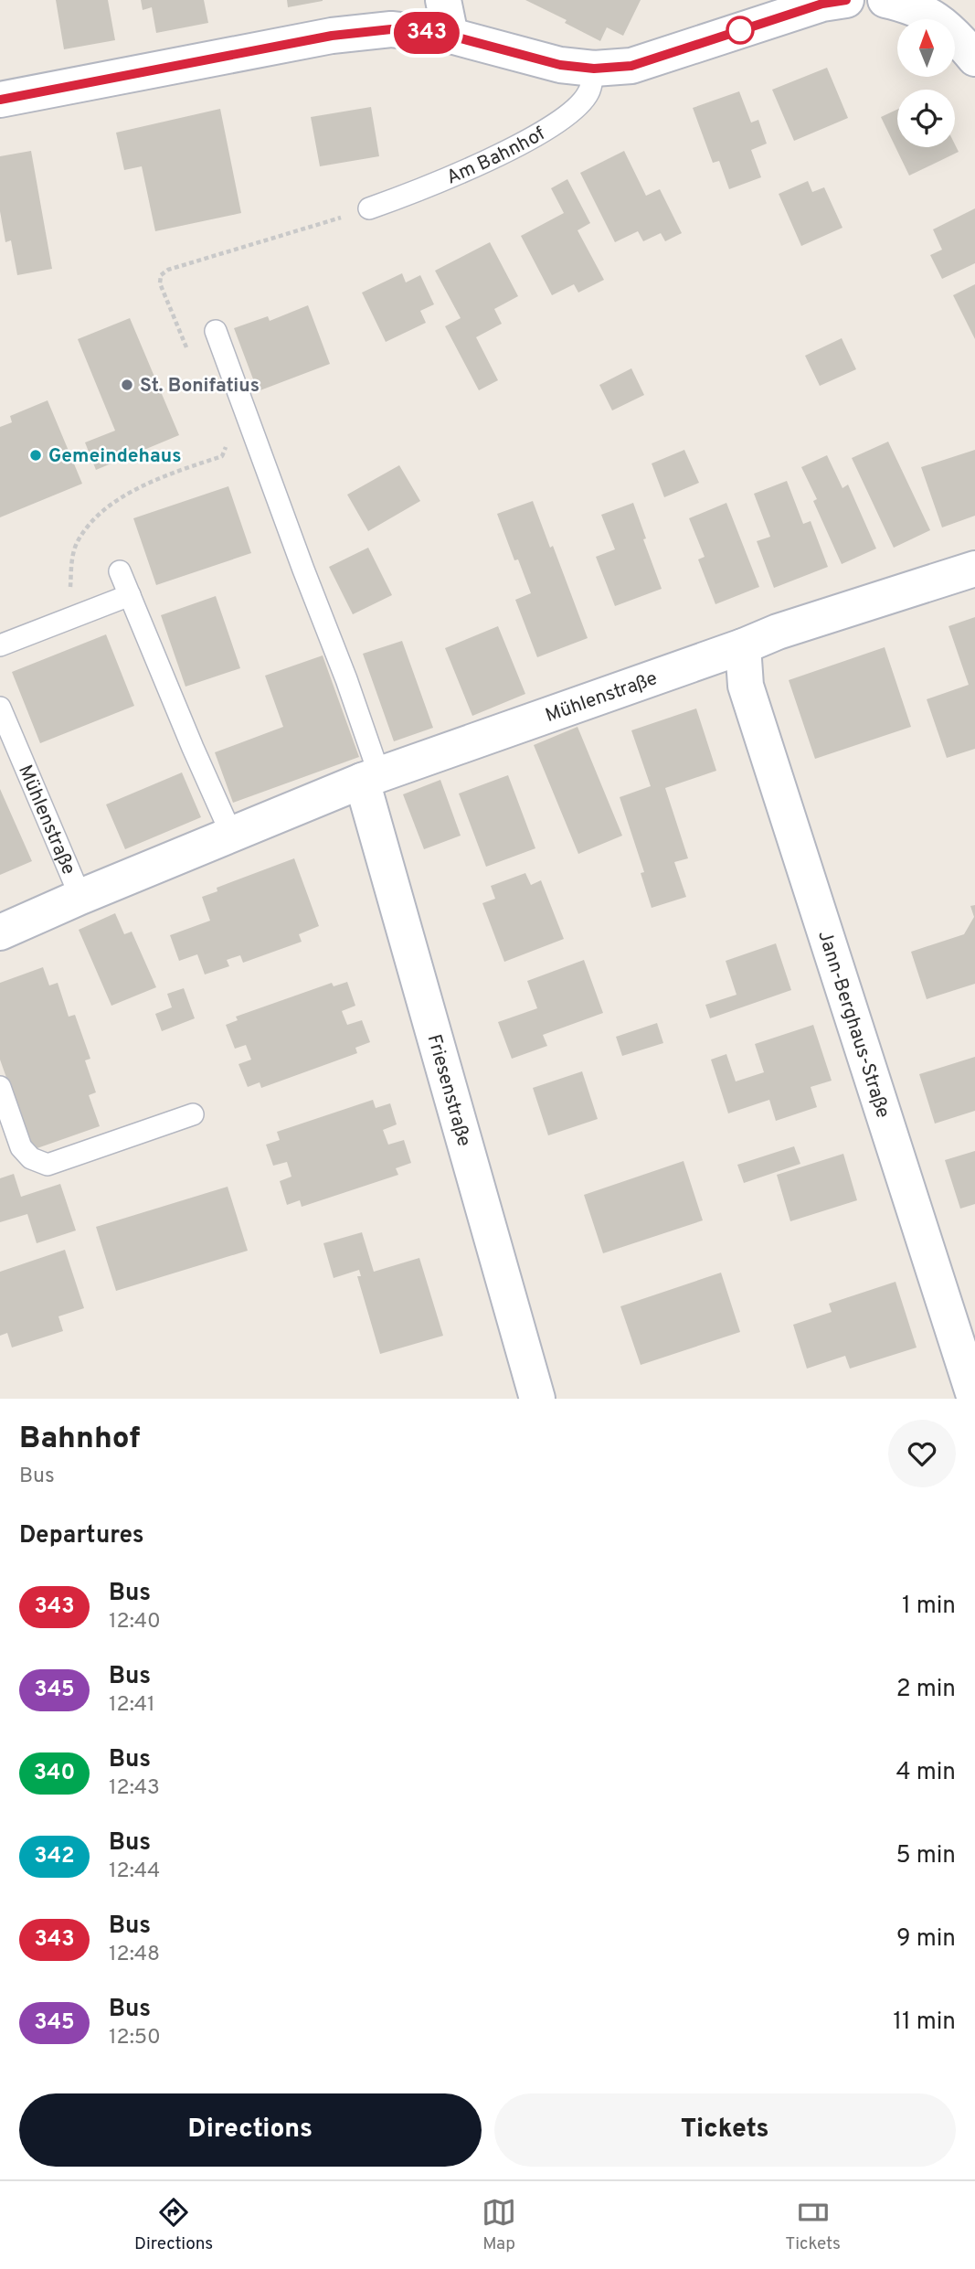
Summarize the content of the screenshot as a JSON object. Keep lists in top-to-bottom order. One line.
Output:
{"streets":{"street":["Mühlenstraße","Jann-Berghaus-Straße","Friesenstraße"],"lane":["Am Bahnhof"]},"crossings":[["Mühlenstraße","Jann-Berghaus-Straße"],["Mühlenstraße","Friesenstraße"]],"places":["St. Bonifatius","Gemeindehaus"],"lines":["bus line 343"],"north":"top","page":{"on_map":"343","heading":[["Bahnhof","Bus"],"Departures"],"list":[{"mark":"343","name":"Bus","note":"12:40","value":"1 min"},{"mark":"345","name":"Bus","note":"12:41","value":"2 min"},{"mark":"340","name":"Bus","note":"12:43","value":"4 min"},{"mark":"342","name":"Bus","note":"12:44","value":"5 min"},{"mark":"343","name":"Bus","note":"12:48","value":"9 min"},{"mark":"345","name":"Bus","note":"12:50","value":"11 min"}],"buttons":["Directions","Tickets"],"tabs":["Directions","Map","Tickets"]}}
